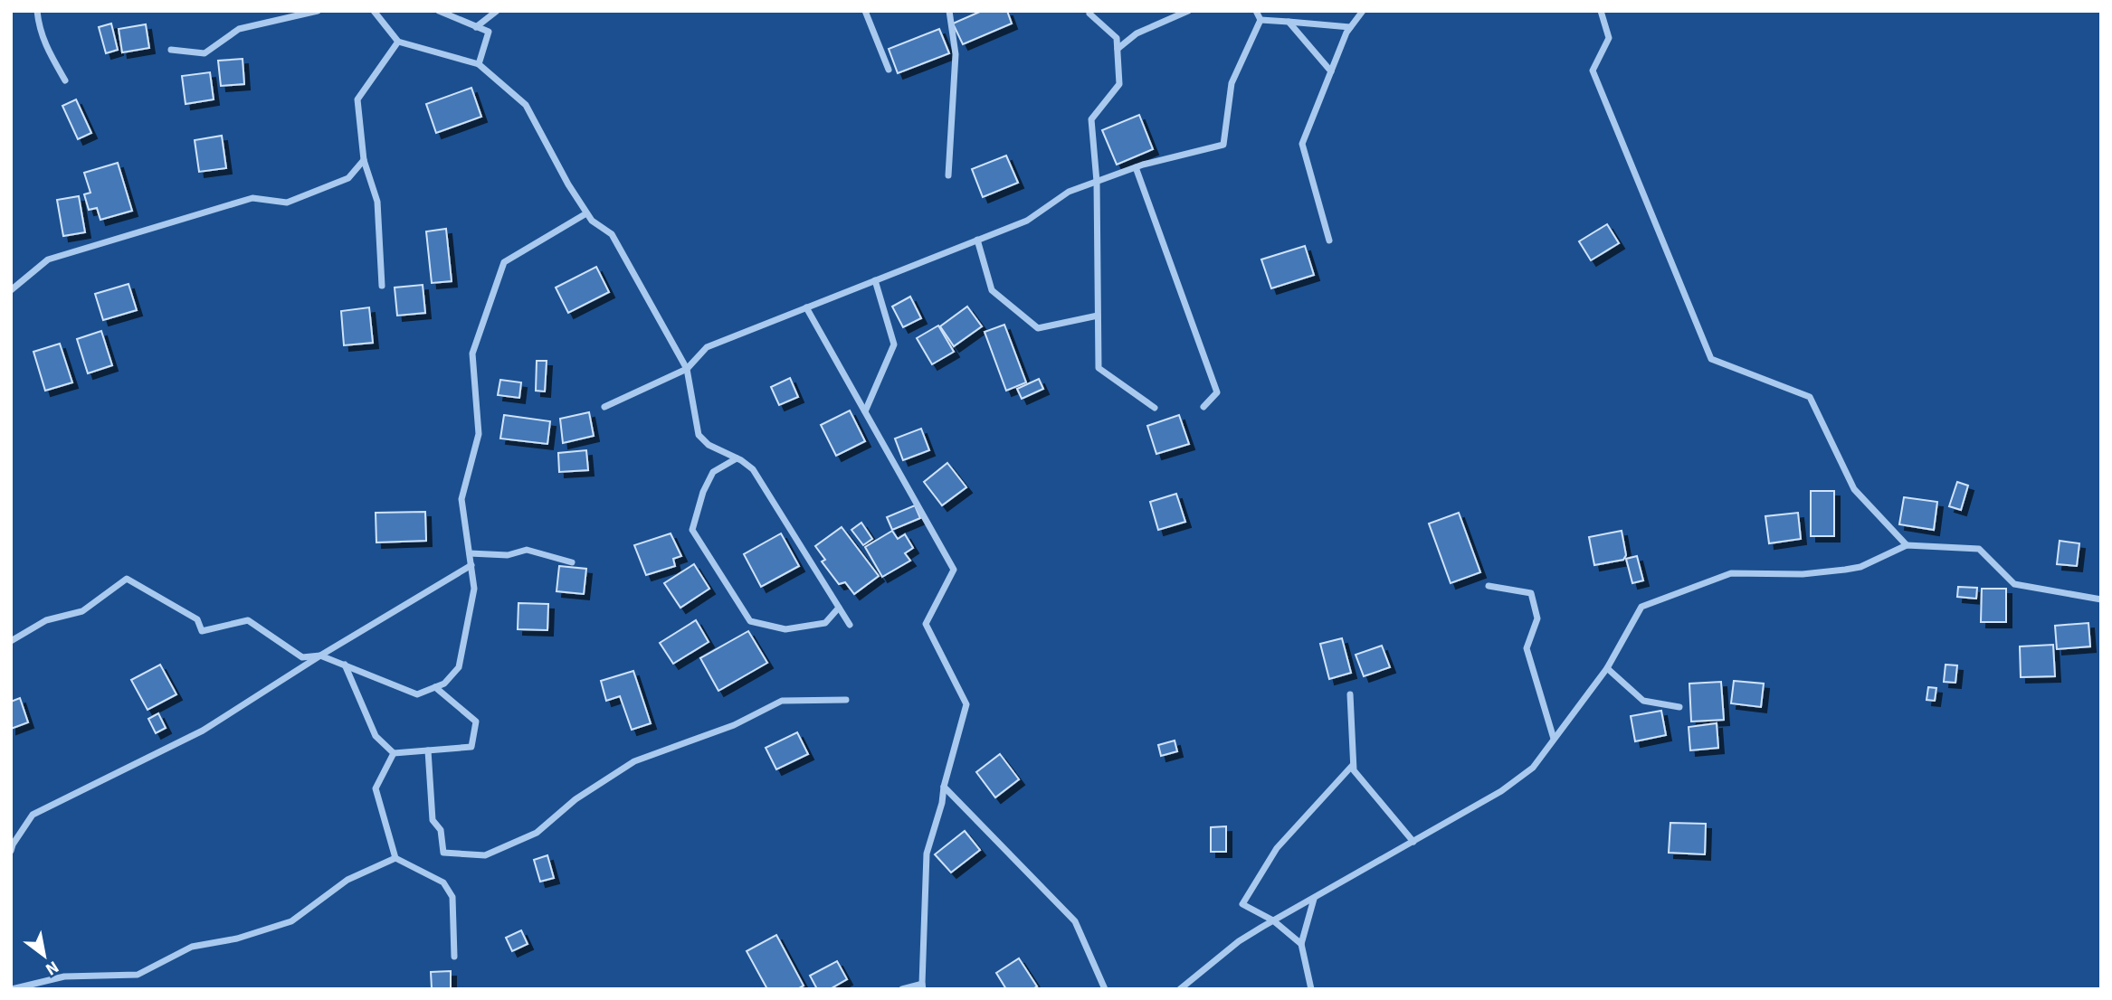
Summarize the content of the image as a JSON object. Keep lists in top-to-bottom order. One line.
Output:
{"north":"bottom right"}
